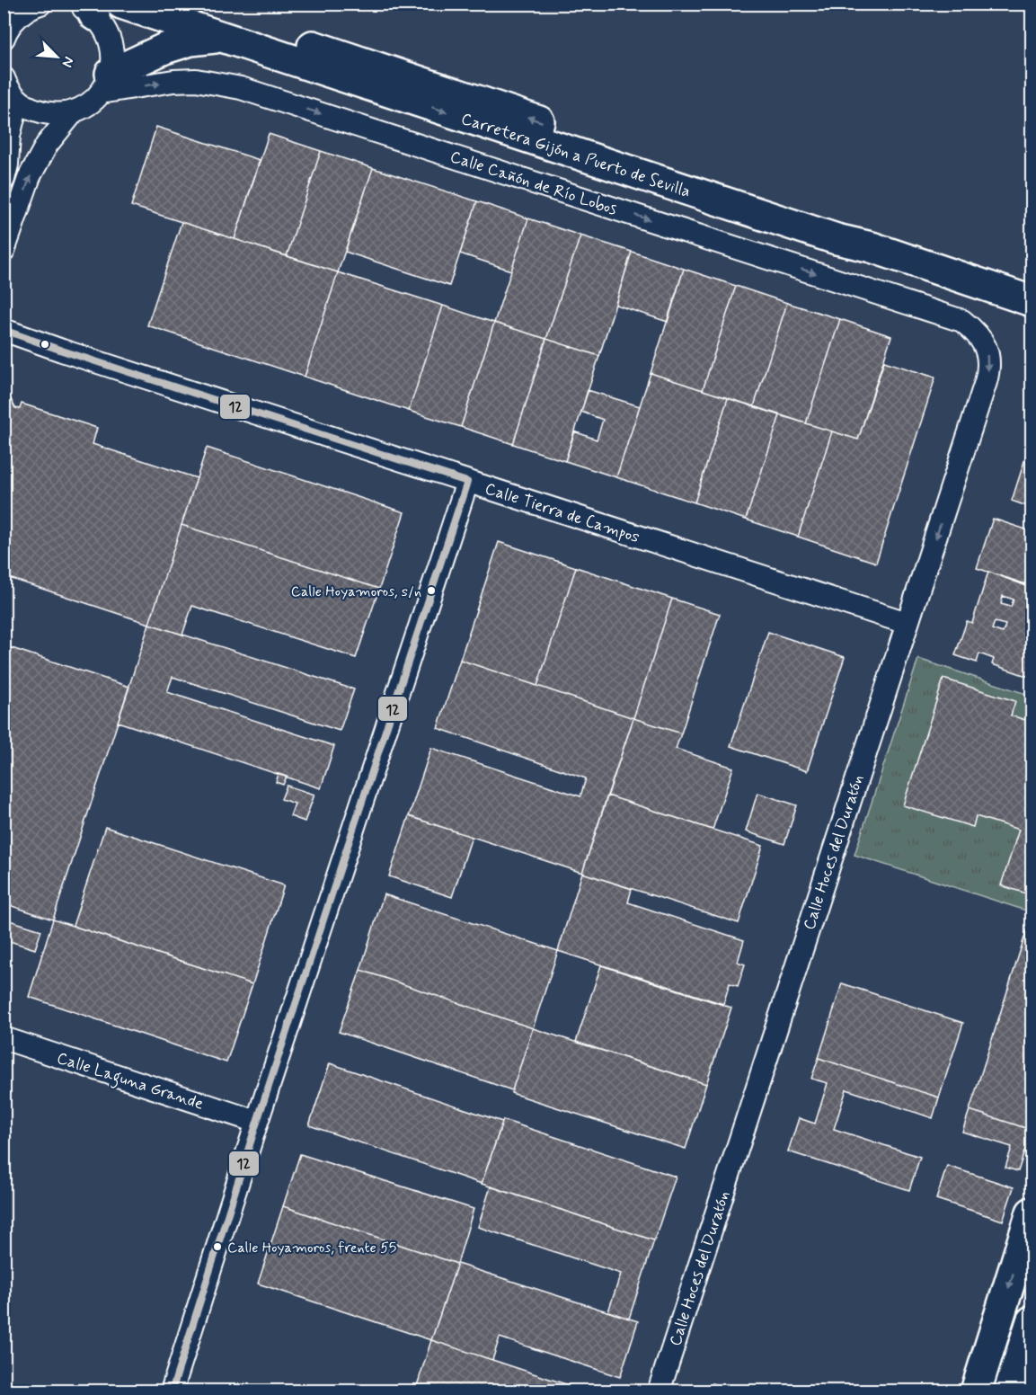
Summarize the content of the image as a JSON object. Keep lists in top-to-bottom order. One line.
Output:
{"streets":{"highway":["Carretera Gijón a Puerto de Sevilla"],"street":["Calle Cañón de Río Lobos","Calle Tierra de Campos","Calle Hoces del Duratón","Calle Laguna Grande"]},"crossings":[["Calle Cañón de Río Lobos","Calle Hoces del Duratón"],["Calle Tierra de Campos","Calle Hoces del Duratón"]],"one_way":["Calle Cañón de Río Lobos"],"places":["Calle Hoyamoros, s/n","Calle Hoyamoros, frente 55"],"lines":["transit line 12"],"north":"bottom right"}
